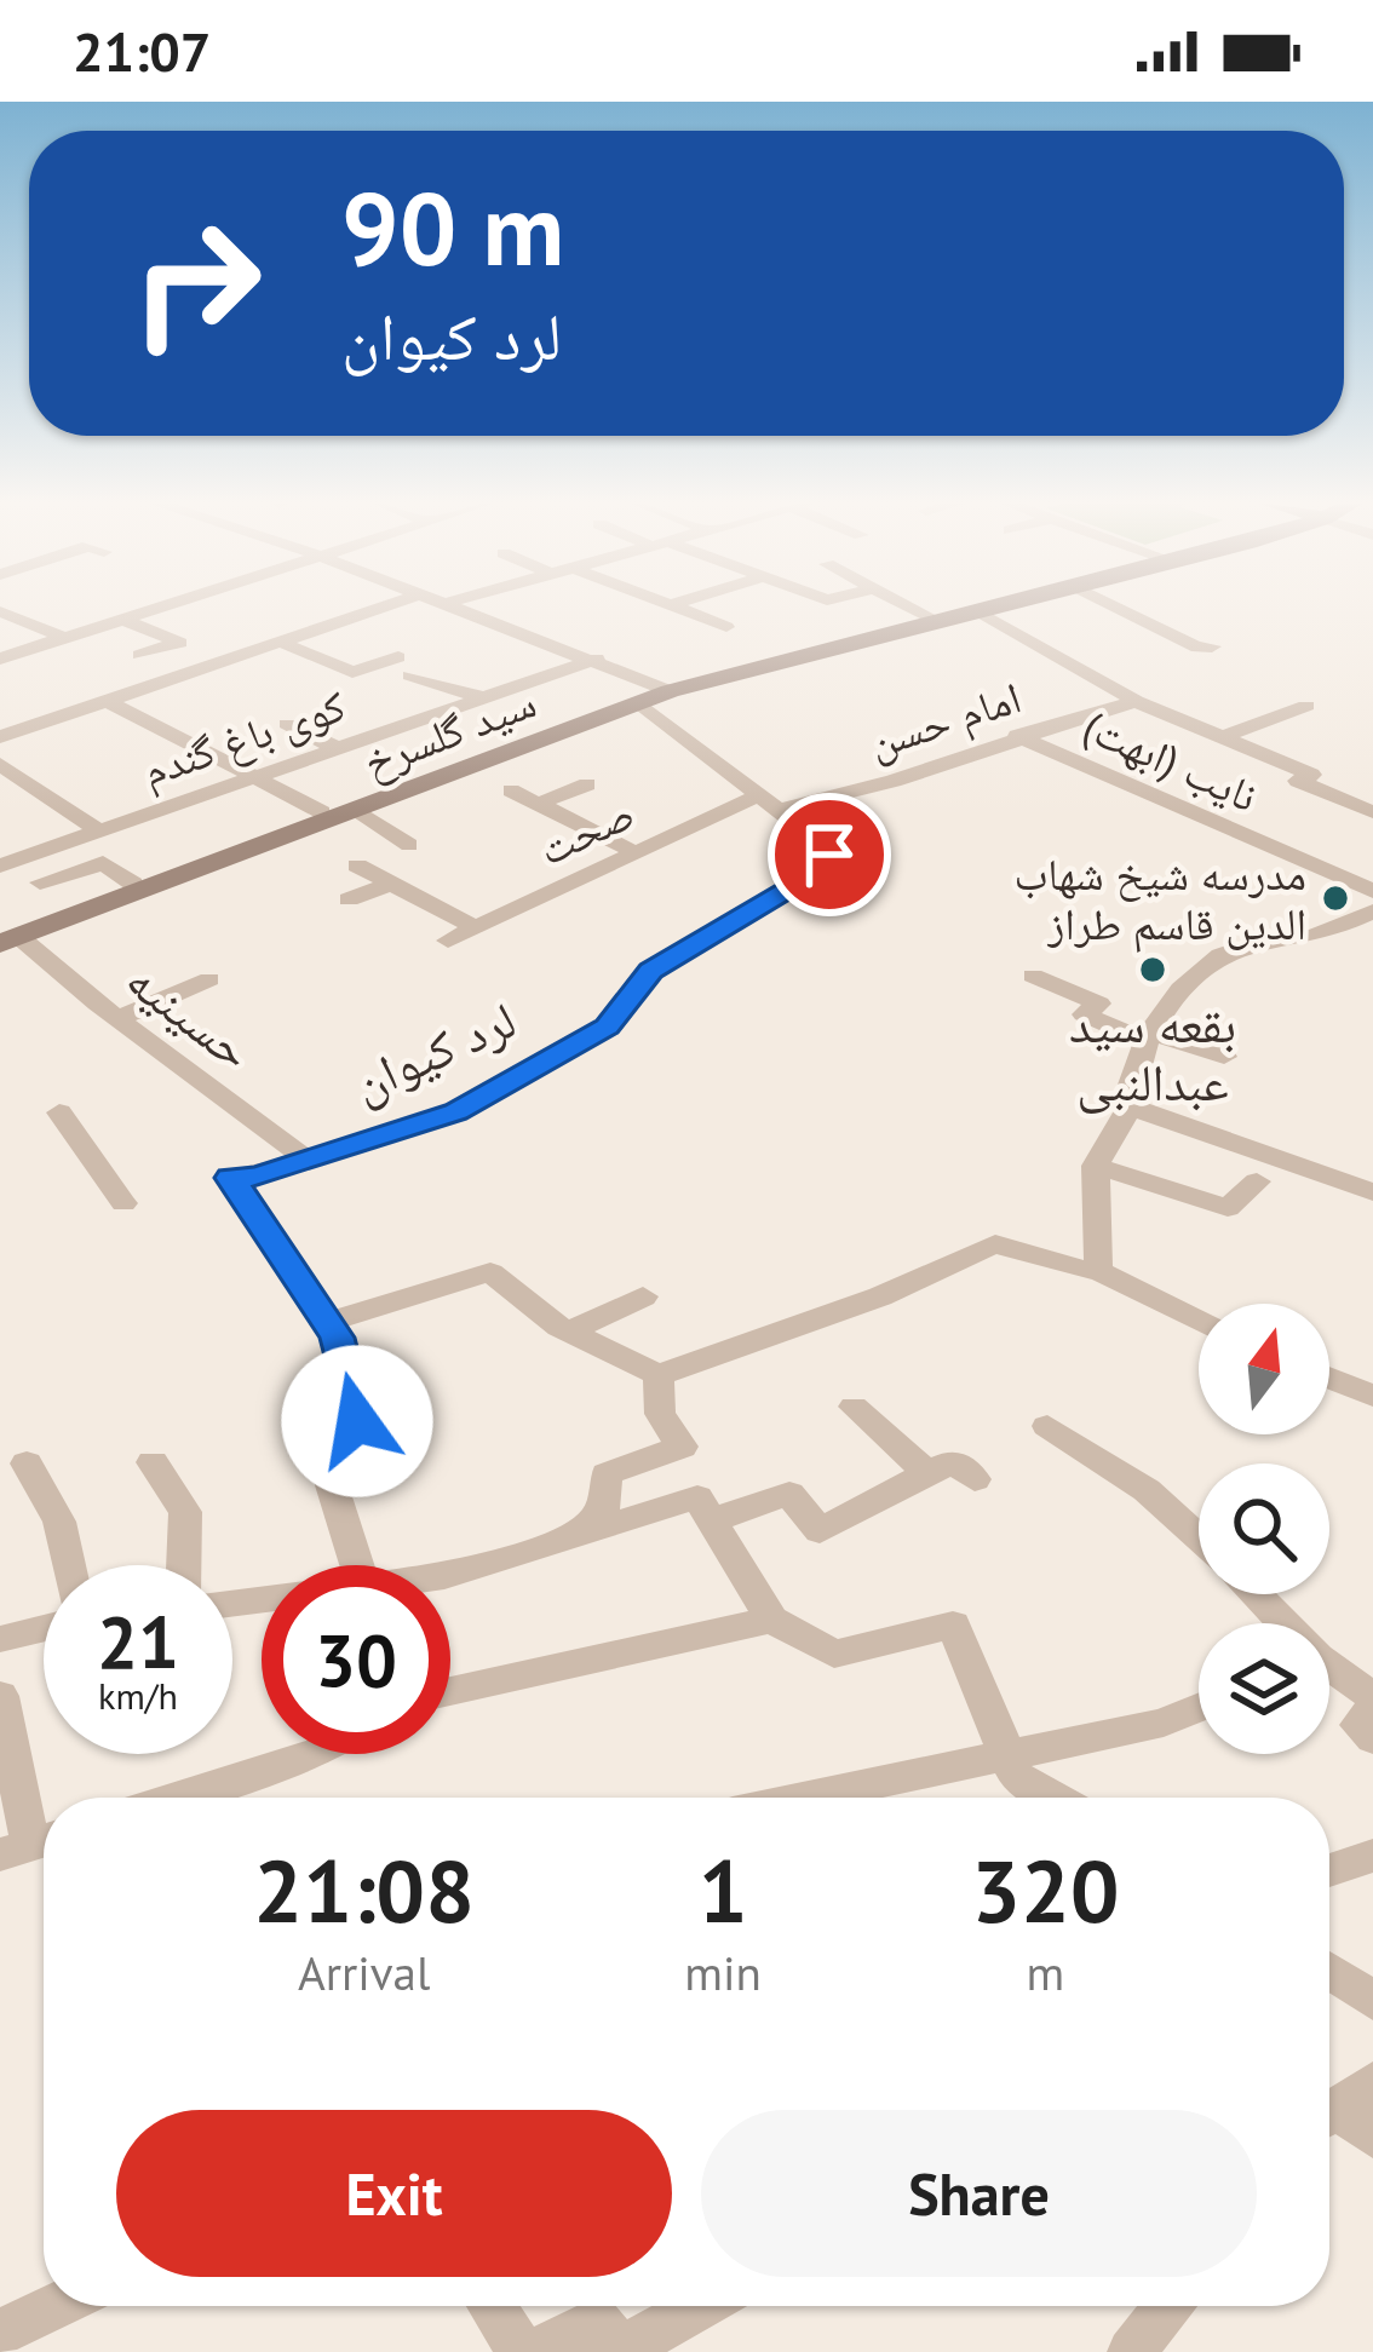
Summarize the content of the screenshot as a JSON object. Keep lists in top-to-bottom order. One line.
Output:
{"streets":{"main road":["سید گلسرخ"],"street":["امام حسن","کوی باغ گندم","نایب (ابهت)","صحت","حسینیه","لرد کیوان"]},"crossings":[["امام حسن","نایب (ابهت)"],["امام حسن","صحت"],["امام حسن","لرد کیوان"],["سید گلسرخ","حسینیه"],["سید گلسرخ","لرد کیوان"],["کوی باغ گندم","لرد کیوان"],["صحت","لرد کیوان"],["حسینیه","لرد کیوان"]],"places":["مدرسه شیخ شهاب الدین قاسم طراز","بقعه سید عبدالنبی"],"north":"top","page":{"status":"21:07","turn":["90 m","لرد کیوان"],"speed":"21 km/h","limit":"30","eta":["21:08","Arrival","1","min","320","m"],"buttons":["Exit","Share"]}}
